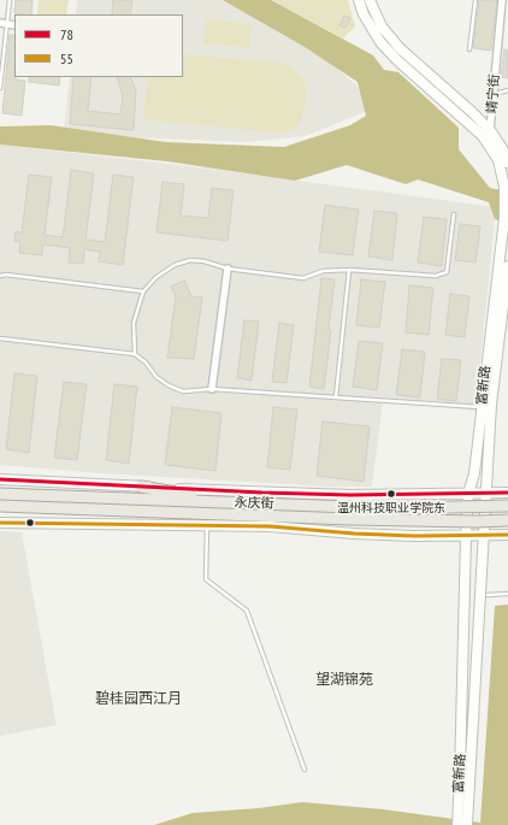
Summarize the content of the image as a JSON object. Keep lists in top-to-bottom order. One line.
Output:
{"streets":{"main road":["永庆街"],"street":["靖宁街","富新路"]},"districts":["望湖锦苑","碧桂园西江月"],"places":["温州科技职业学院东"],"lines":["transit line 78","transit line 55"],"legend":["78","55"]}
